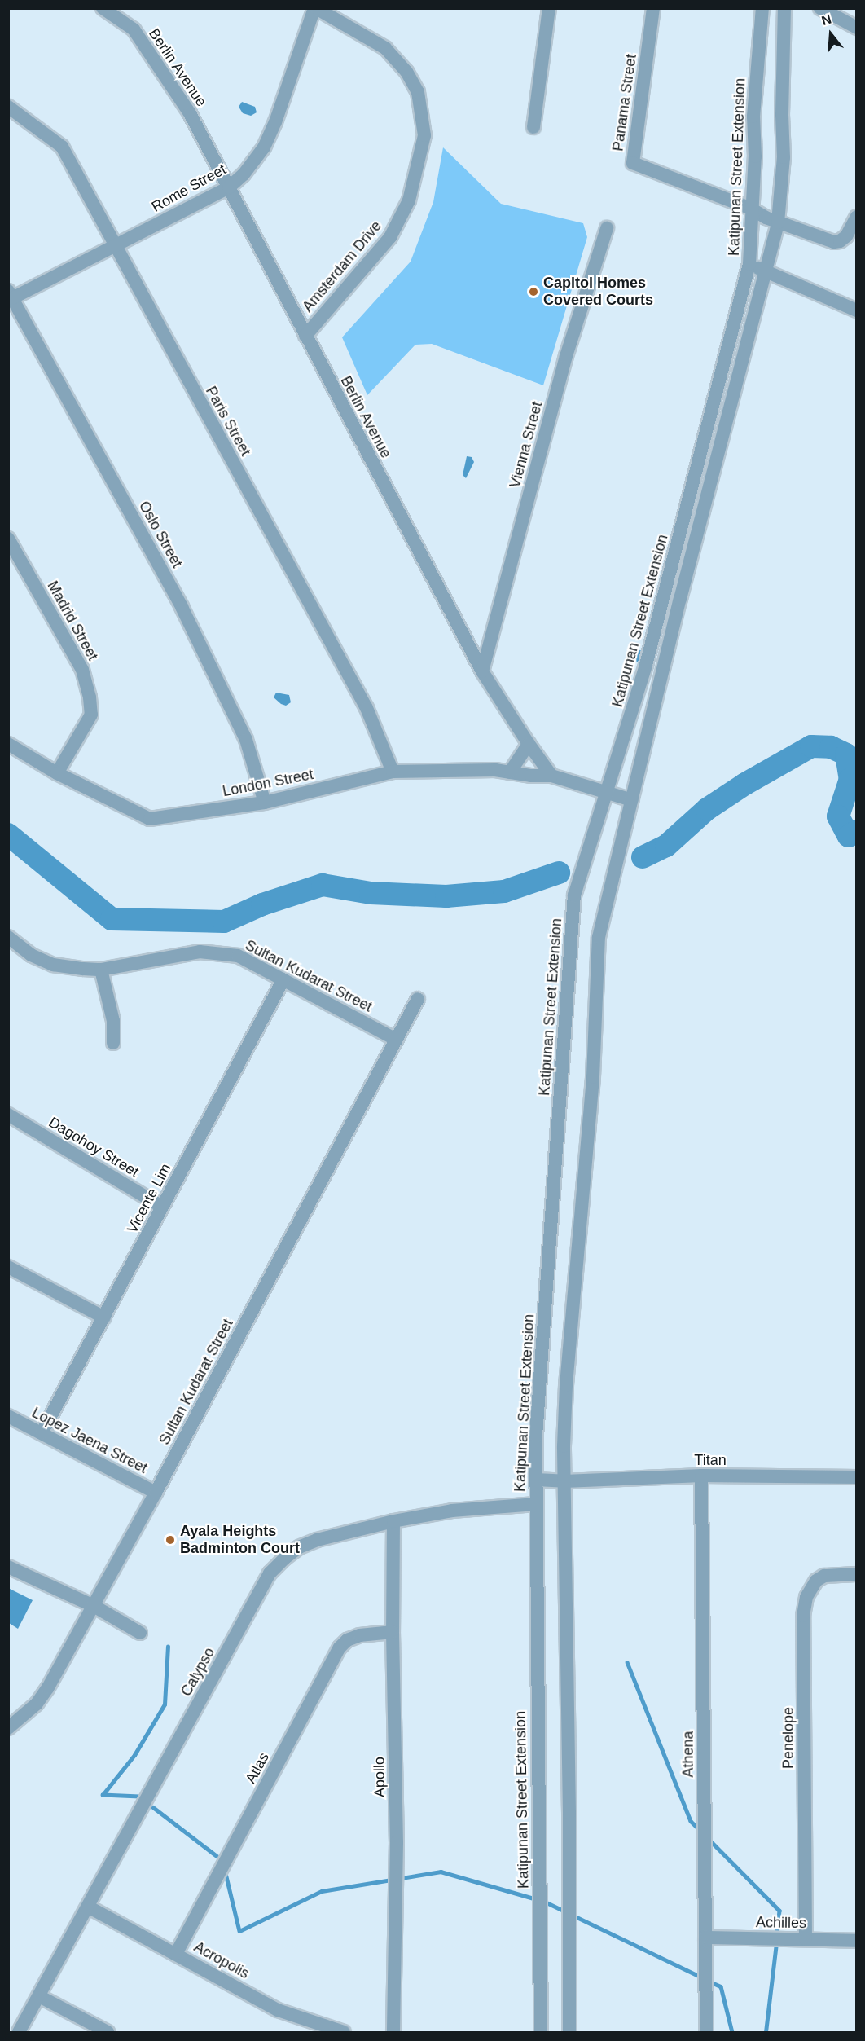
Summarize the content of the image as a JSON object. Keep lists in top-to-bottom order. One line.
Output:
{"streets":{"street":["Berlin Avenue","Panama Street","Katipunan Street Extension","Rome Street","Amsterdam Drive","Paris Street","Vienna Street","Oslo Street","Madrid Street","London Street","Sultan Kudarat Street","Dagohoy Street","Vicente Lim","Lopez Jaena Street","Titan","Calypso","Penelope","Athena","Atlas","Apollo","Achilles","Acropolis"]},"crossings":[["Berlin Avenue","Rome Street"],["Berlin Avenue","Amsterdam Drive"],["Berlin Avenue","Vienna Street"],["Berlin Avenue","London Street"],["Panama Street","Katipunan Street Extension"],["Katipunan Street Extension","Titan"],["Katipunan Street Extension","Calypso"],["Rome Street","Amsterdam Drive"],["Rome Street","Paris Street"],["Rome Street","Oslo Street"],["Paris Street","London Street"],["Oslo Street","London Street"],["Madrid Street","London Street"],["Sultan Kudarat Street","Vicente Lim"],["Sultan Kudarat Street","Lopez Jaena Street"],["Dagohoy Street","Vicente Lim"],["Vicente Lim","Lopez Jaena Street"],["Titan","Athena"],["Calypso","Apollo"],["Calypso","Acropolis"],["Penelope","Achilles"],["Athena","Achilles"],["Atlas","Apollo"],["Atlas","Acropolis"]],"places":["Capitol Homes Covered Courts","Ayala Heights Badminton Court"],"north":"top"}
